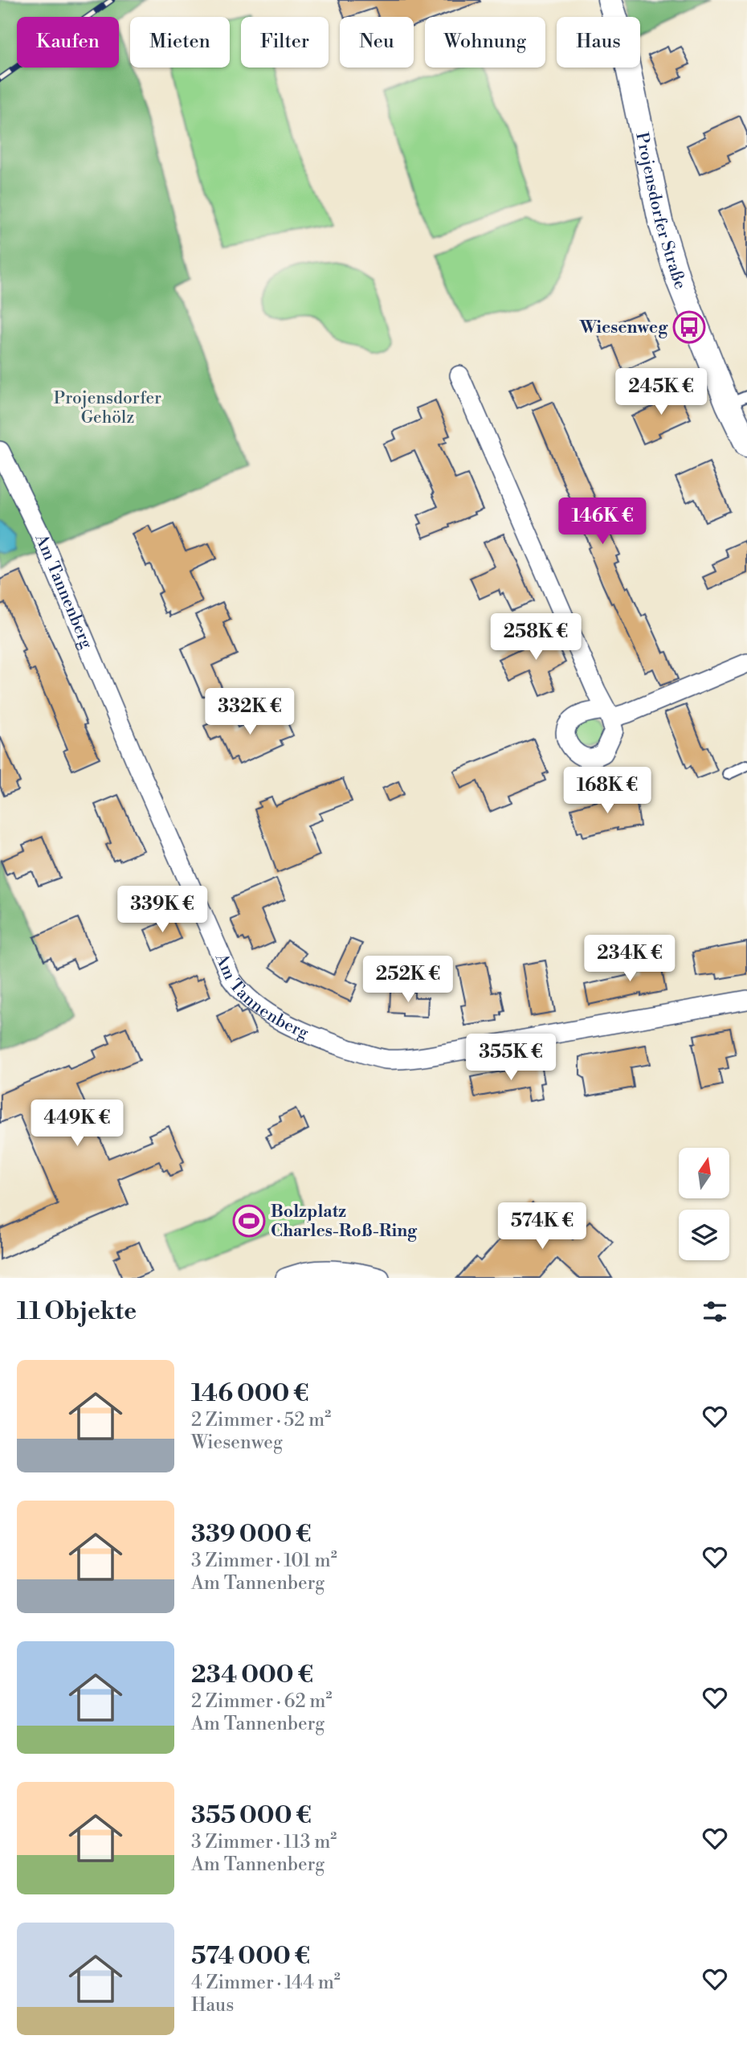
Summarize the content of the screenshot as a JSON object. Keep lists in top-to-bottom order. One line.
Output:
{"streets":{"street":["Projensdorfer Straße","Am Tannenberg"]},"parks":["Projensdorfer Gehölz"],"places":{"bus stop":["Wiesenweg"],"sports":["Bolzplatz Charles-Roß-Ring"]},"north":"top","page":{"chip":["Kaufen","Mieten","Filter","Neu","Wohnung","Haus"],"price":["245K €","146K €","258K €","332K €","168K €","339K €","234K €","252K €","355K €","449K €","574K €"],"heading":"11 Objekte","list":[{"name":"146 000 €","note":"2 Zimmer · 52 m² · Wiesenweg"},{"name":"339 000 €","note":"3 Zimmer · 101 m² · Am Tannenberg"},{"name":"234 000 €","note":"2 Zimmer · 62 m² · Am Tannenberg"},{"name":"355 000 €","note":"3 Zimmer · 113 m² · Am Tannenberg"},{"name":"574 000 €","note":"4 Zimmer · 144 m² · Haus"}]}}
